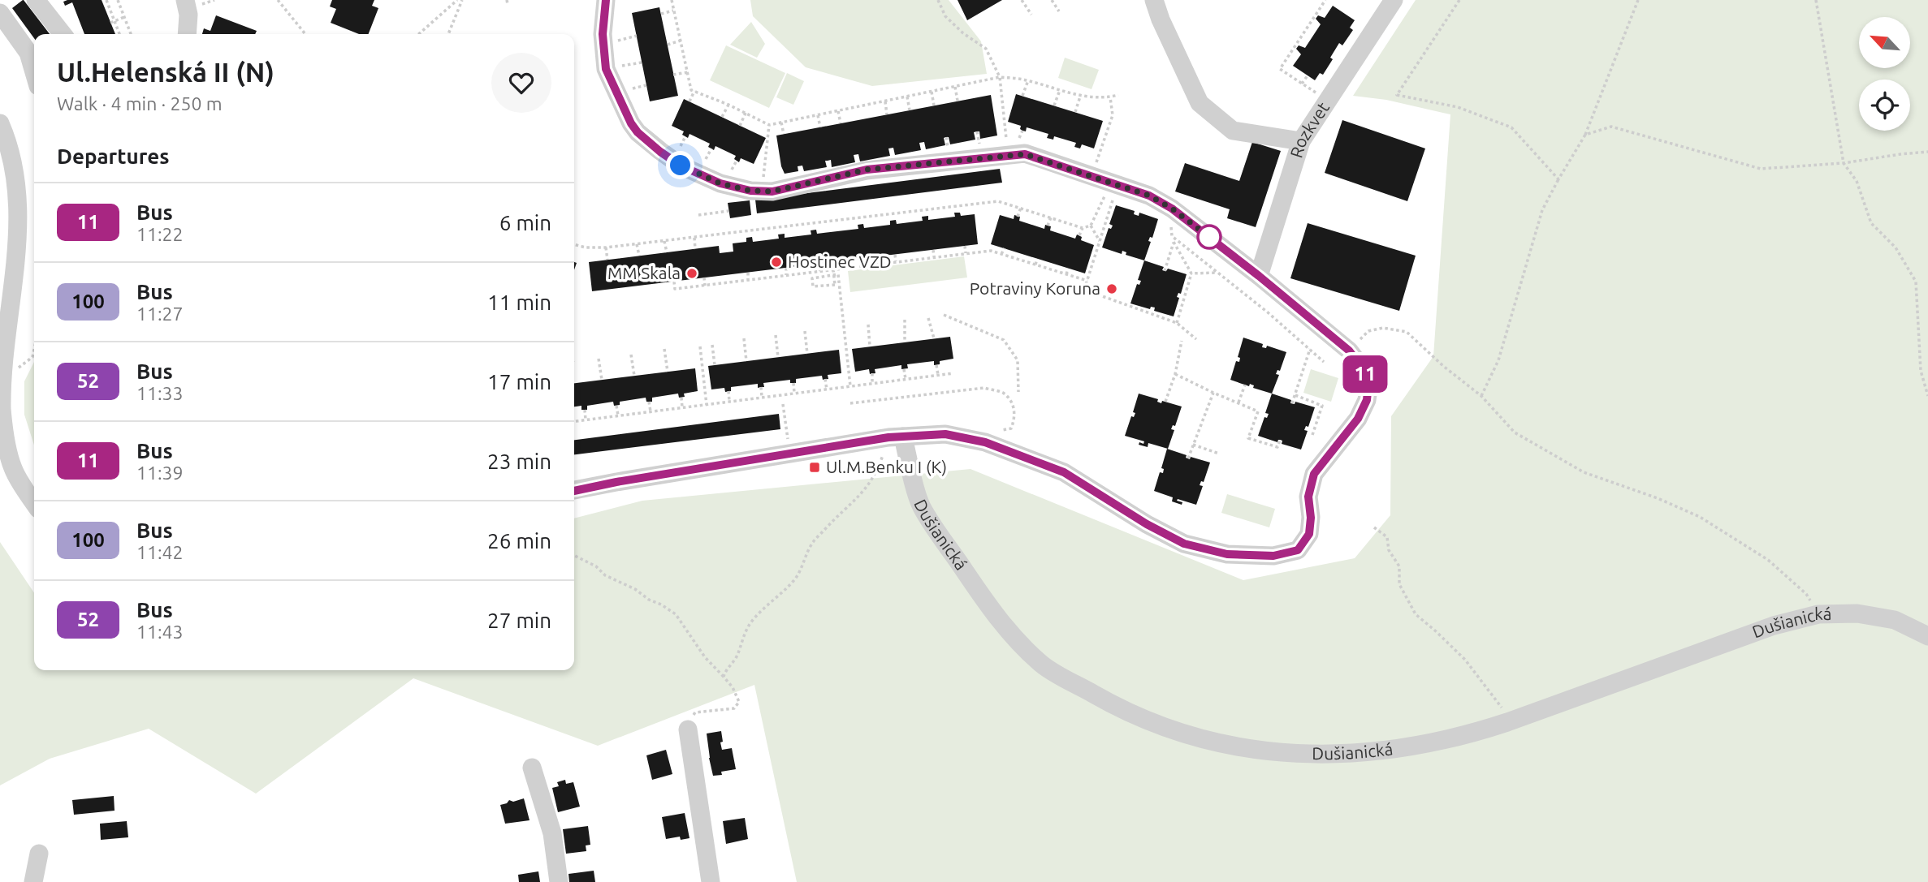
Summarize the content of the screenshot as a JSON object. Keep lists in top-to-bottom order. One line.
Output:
{"streets":{"street":["Rozkvet","Dušianická"]},"places":{"other":["Hostinec VZD","MM Skala","Potraviny Koruna"],"transit":["Ul.M.Benku I (K)"]},"lines":["bus line 11"],"north":"top left","page":{"on_map":"11","heading":[["Ul.Helenská II (N)","Walk · 4 min · 250 m"],"Departures"],"list":[{"mark":"11","name":"Bus","note":"11:22","value":"6 min"},{"mark":"100","name":"Bus","note":"11:27","value":"11 min"},{"mark":"52","name":"Bus","note":"11:33","value":"17 min"},{"mark":"11","name":"Bus","note":"11:39","value":"23 min"},{"mark":"100","name":"Bus","note":"11:42","value":"26 min"},{"mark":"52","name":"Bus","note":"11:43","value":"27 min"}]}}
